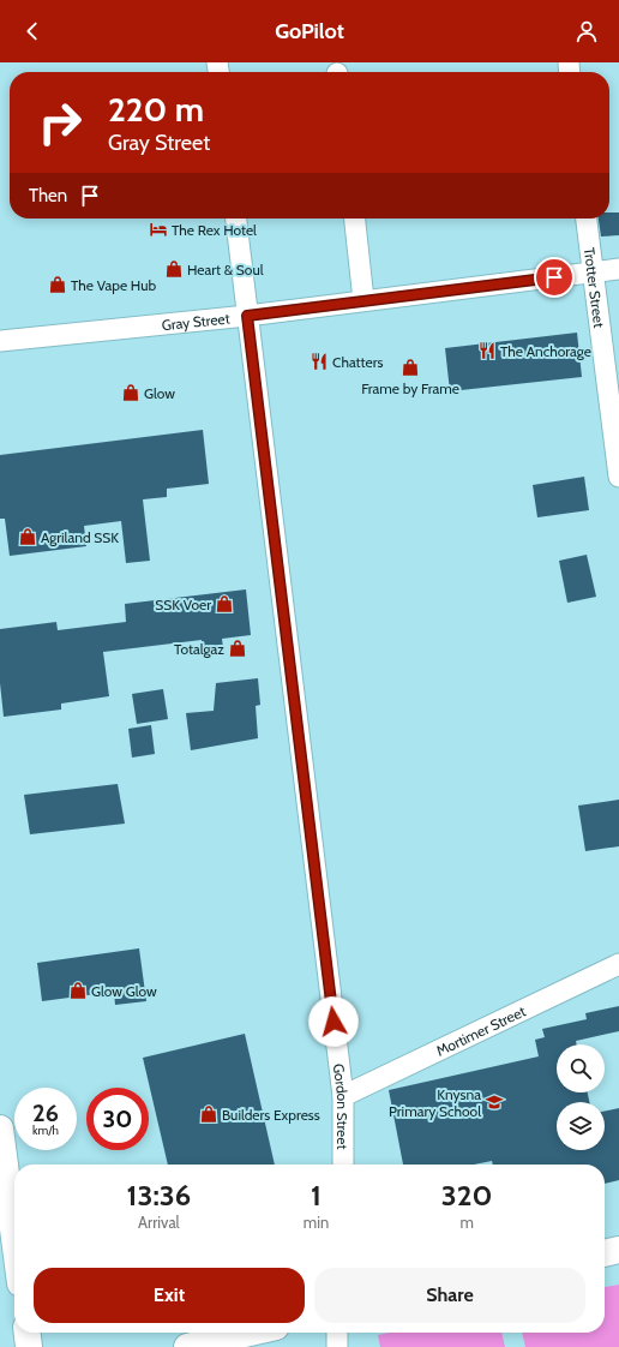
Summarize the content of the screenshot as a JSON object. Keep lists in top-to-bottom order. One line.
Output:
{"streets":{"street":["Trotter Street","Gray Street","Mortimer Street","Gordon Street"]},"crossings":[["Trotter Street","Gray Street"],["Gray Street","Gordon Street"],["Mortimer Street","Gordon Street"]],"places":{"hotel":["The Rex Hotel"],"shop":["Heart & Soul","The Vape Hub","Frame by Frame","Glow","Agriland SSK","SSK Voer","Totalgaz","Glow Glow","Builders Express"],"restaurant":["The Anchorage","Chatters"],"school or university":["Knysna Primary School"]},"page":{"header":"GoPilot","turn":["220 m","Gray Street"],"then":"Then","speed":"26 km/h","limit":"30","eta":["13:36","Arrival","1","min","320","m"],"buttons":["Exit","Share"]}}
